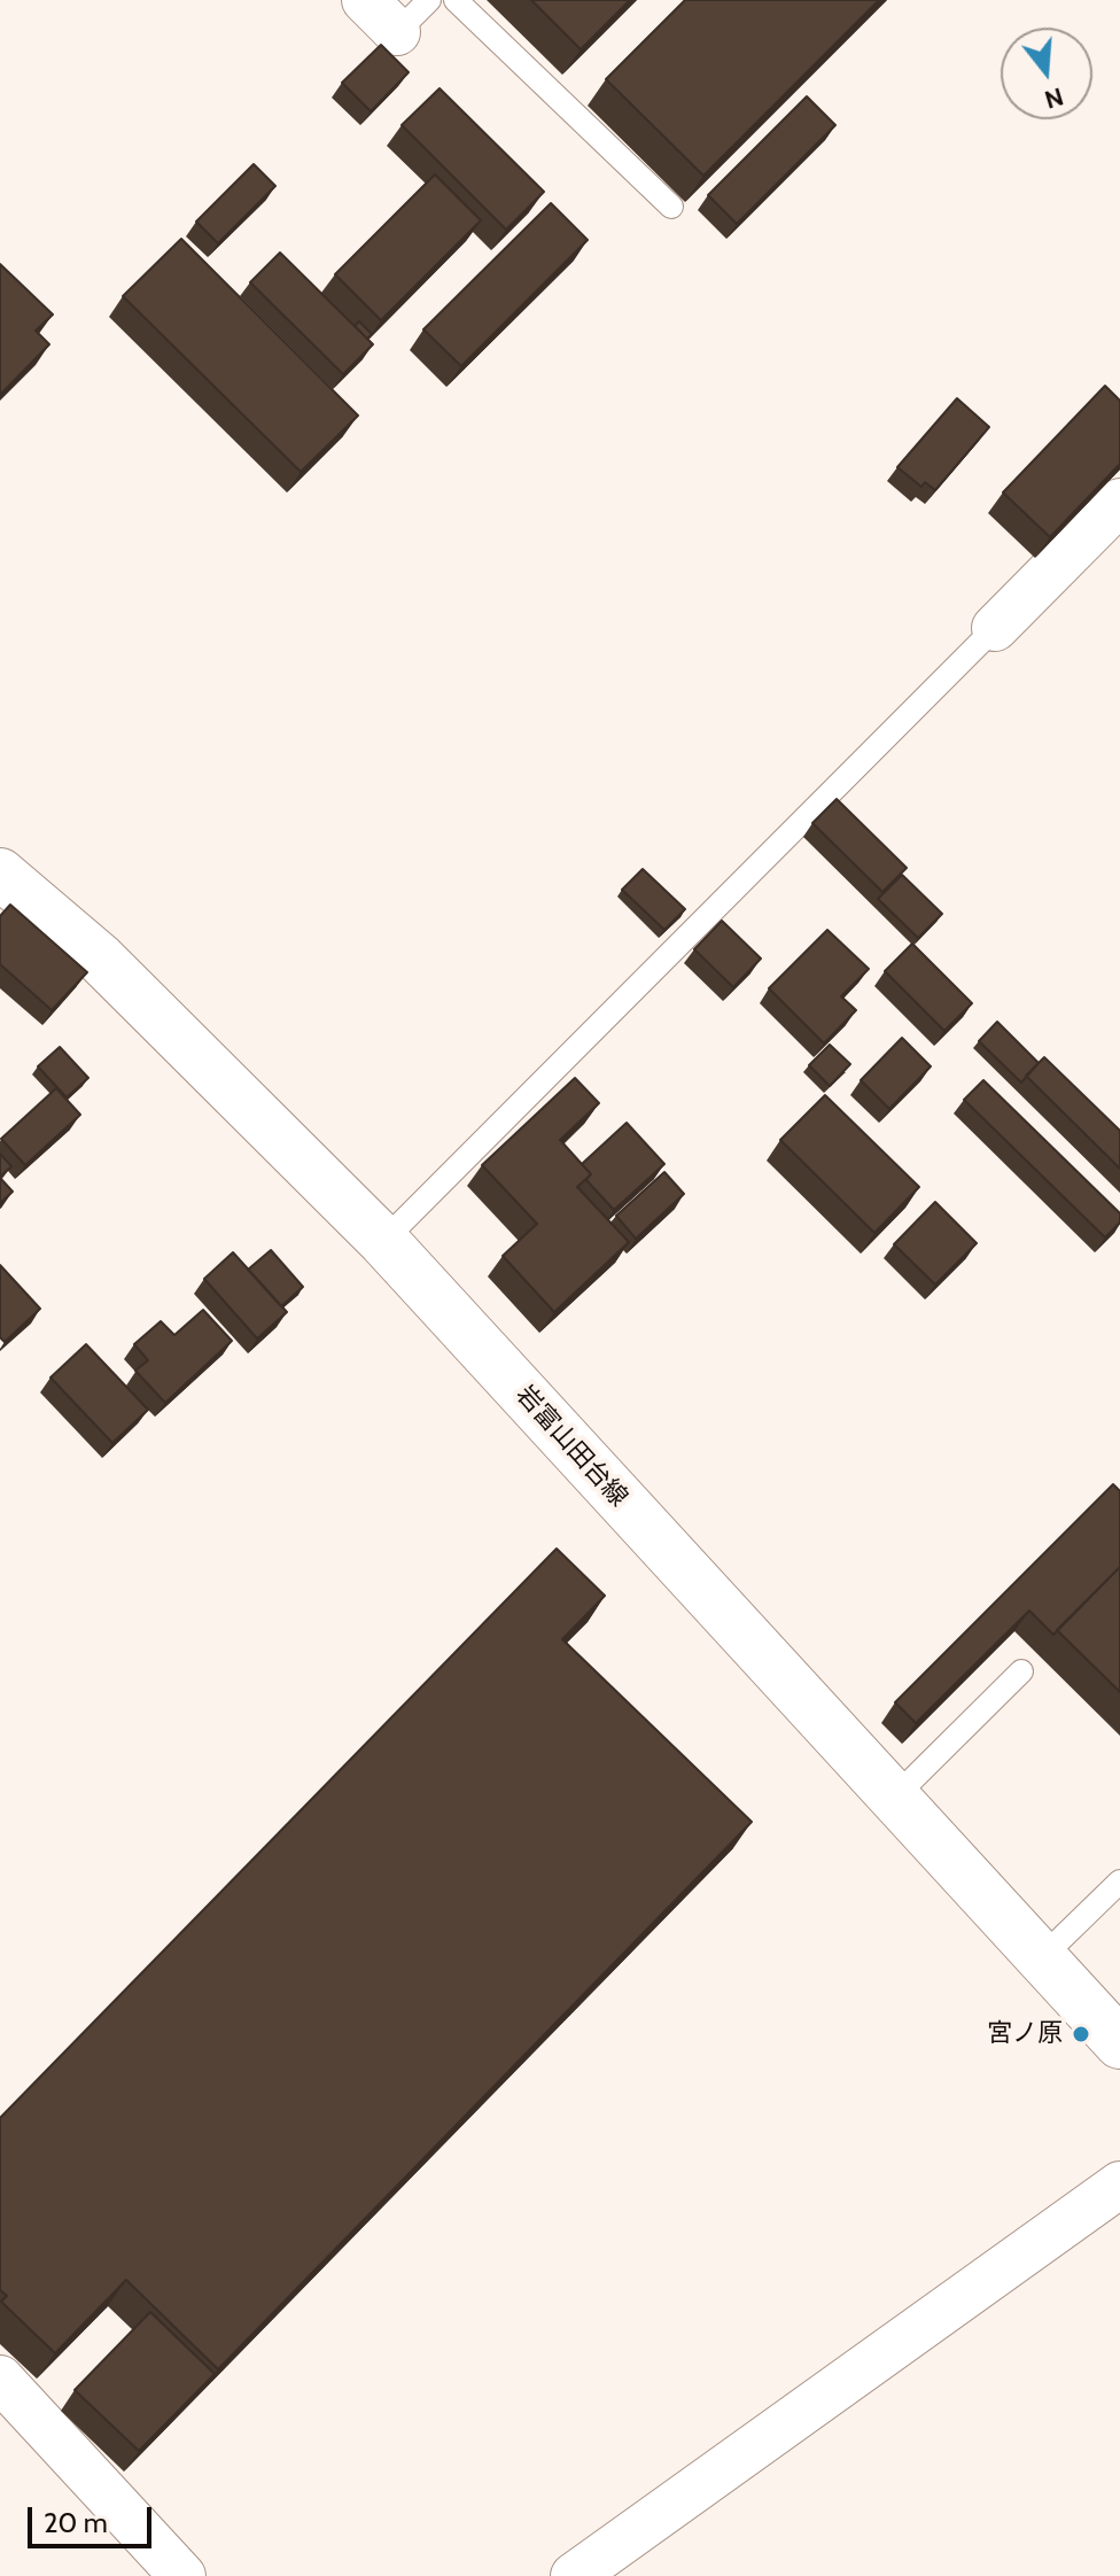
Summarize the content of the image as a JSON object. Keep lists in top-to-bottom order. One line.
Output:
{"streets":{"main road":["岩富山田台線"]},"places":["宮ノ原"],"scale_bar":"20 m","north":"bottom"}
